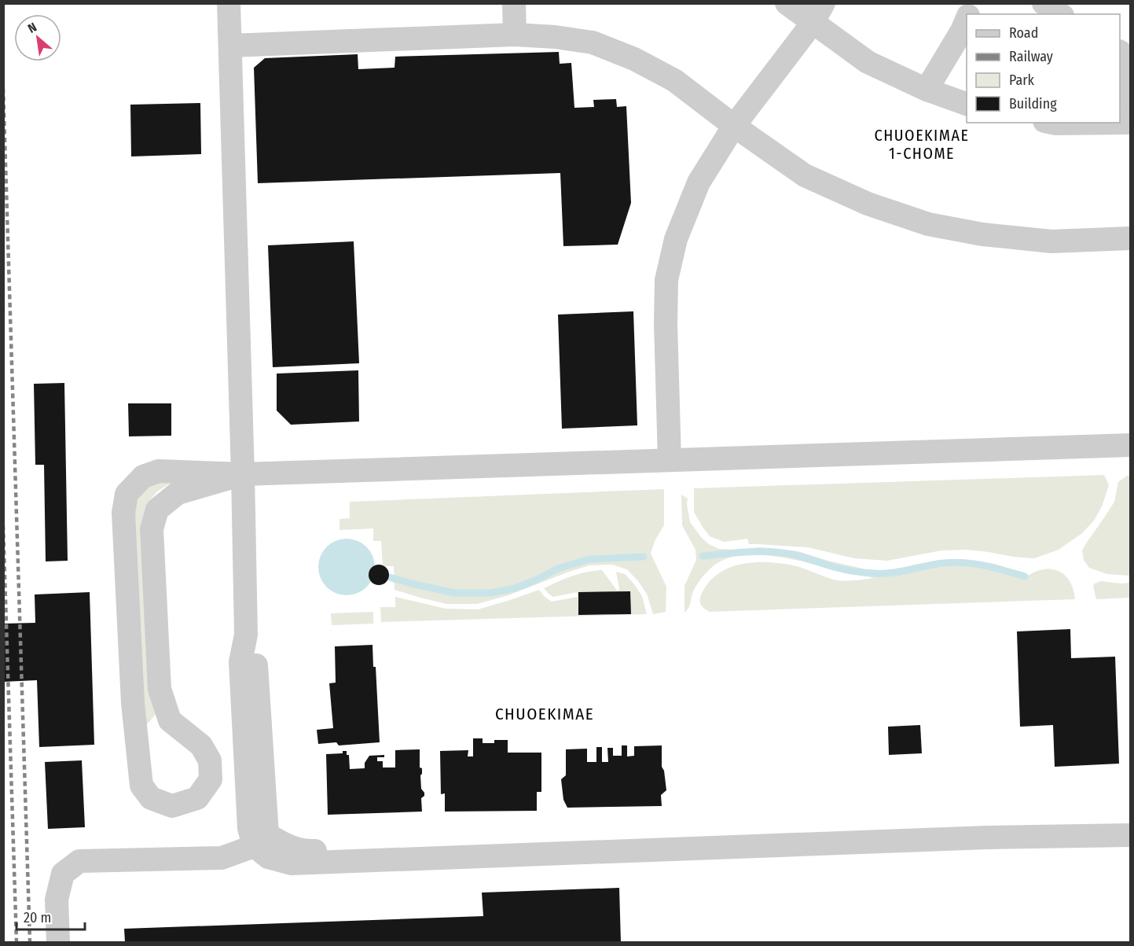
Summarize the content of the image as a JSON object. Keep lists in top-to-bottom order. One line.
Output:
{"districts":["CHUOEKIMAE 1-CHOME","CHUOEKIMAE"],"legend":["Road","Railway","Park","Building"],"scale_bar":"20 m","north":"top left"}
